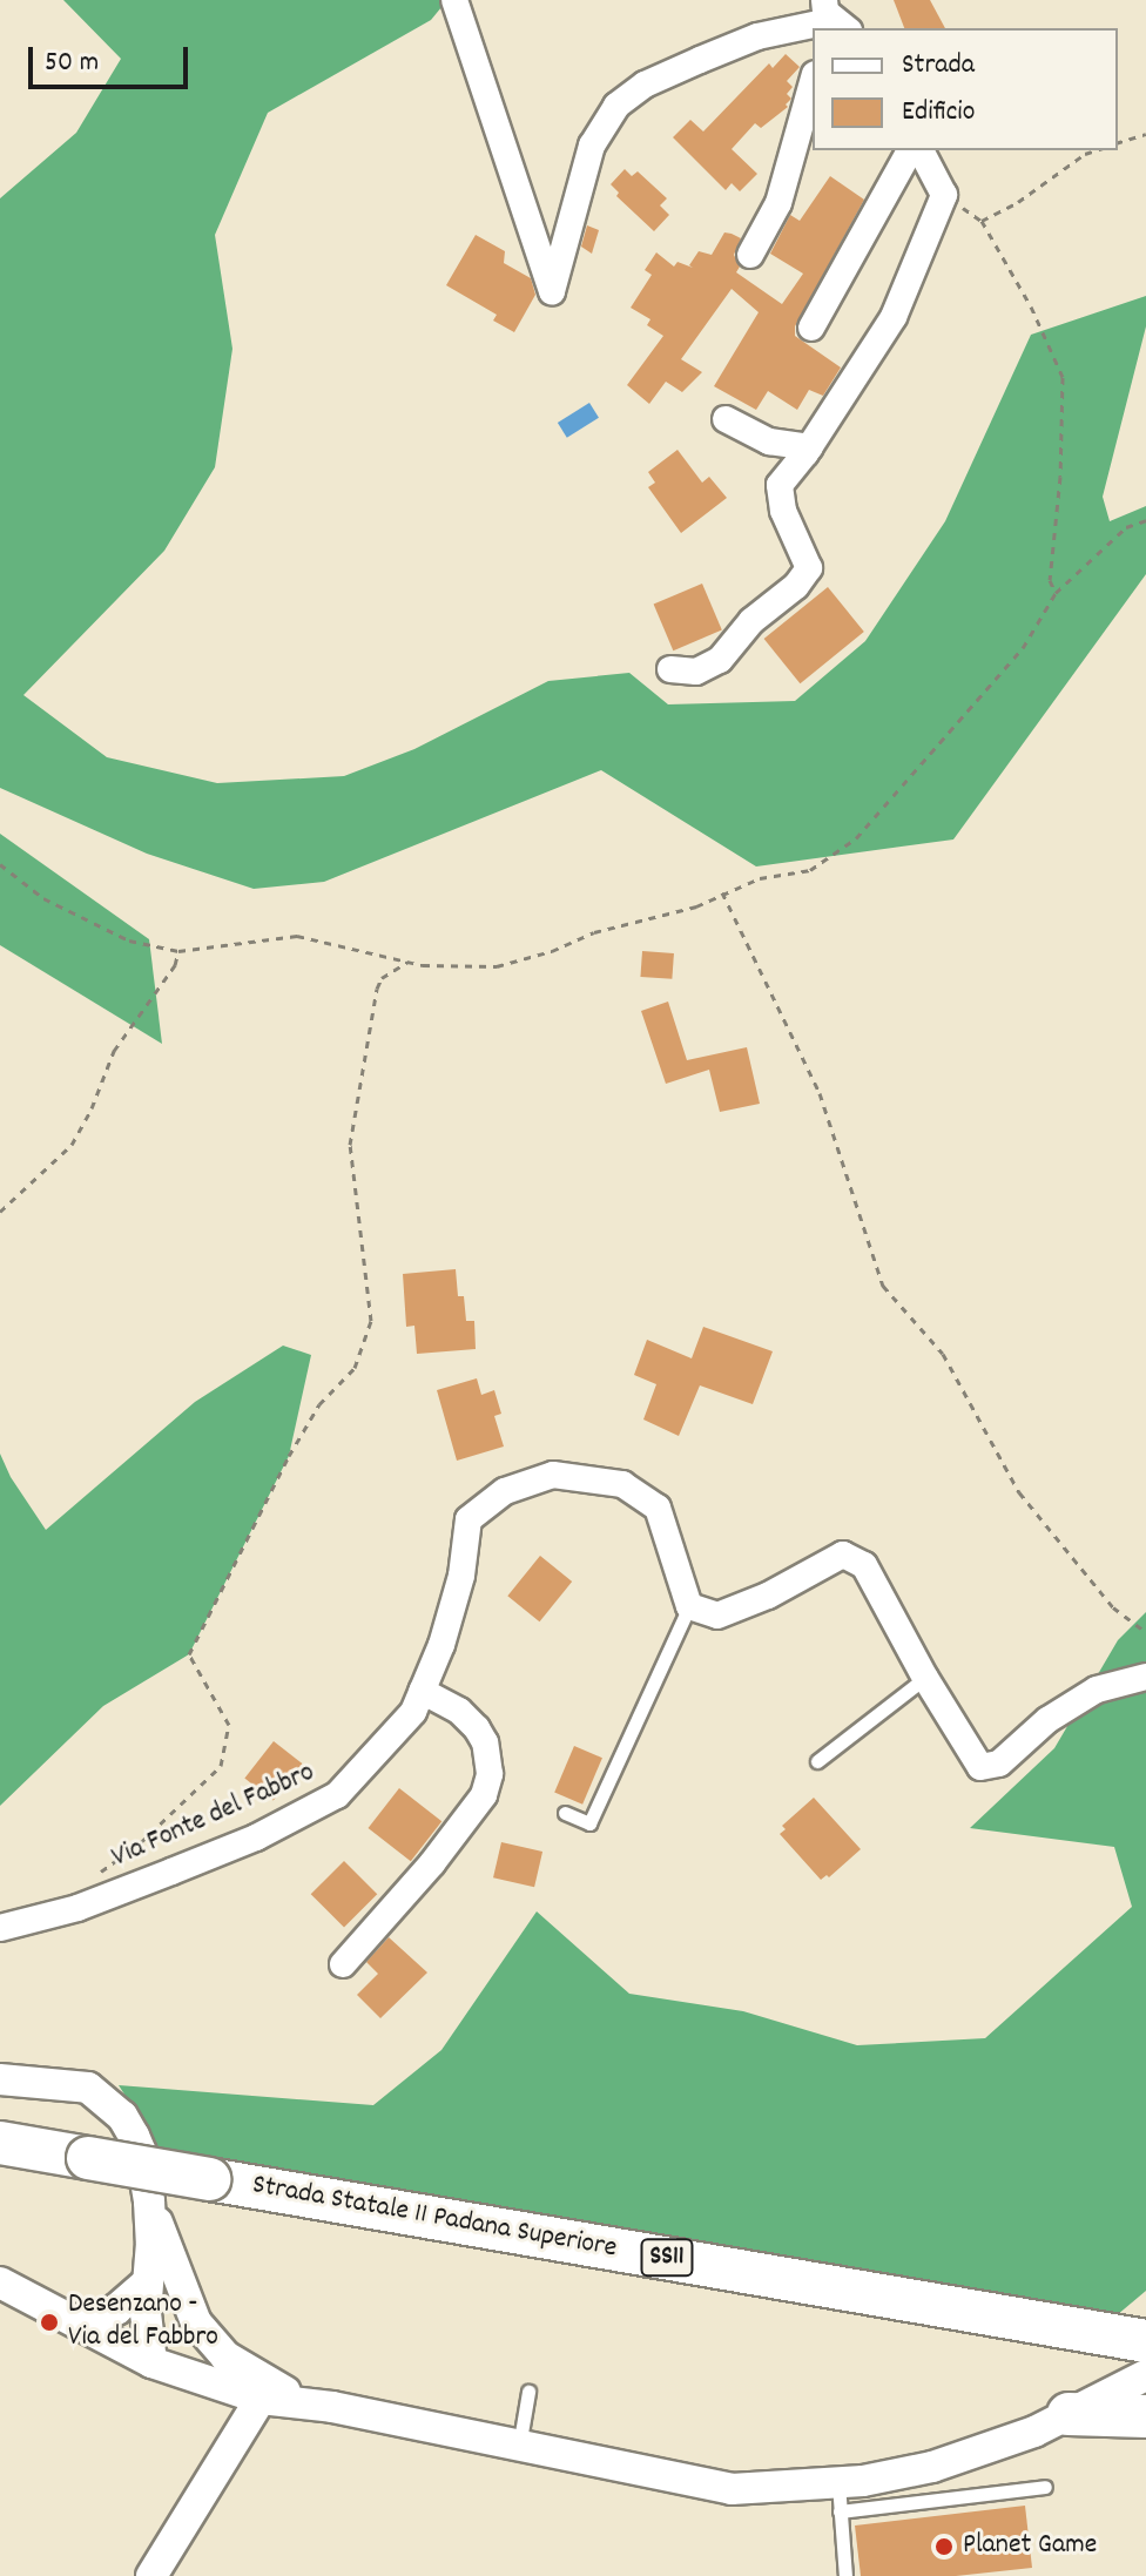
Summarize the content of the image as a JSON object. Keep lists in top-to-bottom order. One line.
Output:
{"streets":{"highway":["Strada Statale 11 Padana Superiore","SS11"],"street":["Via Fonte del Fabbro"]},"places":["Desenzano - Via del Fabbro","Planet Game"],"legend":["Strada","Edificio"],"scale_bar":"50 m"}
